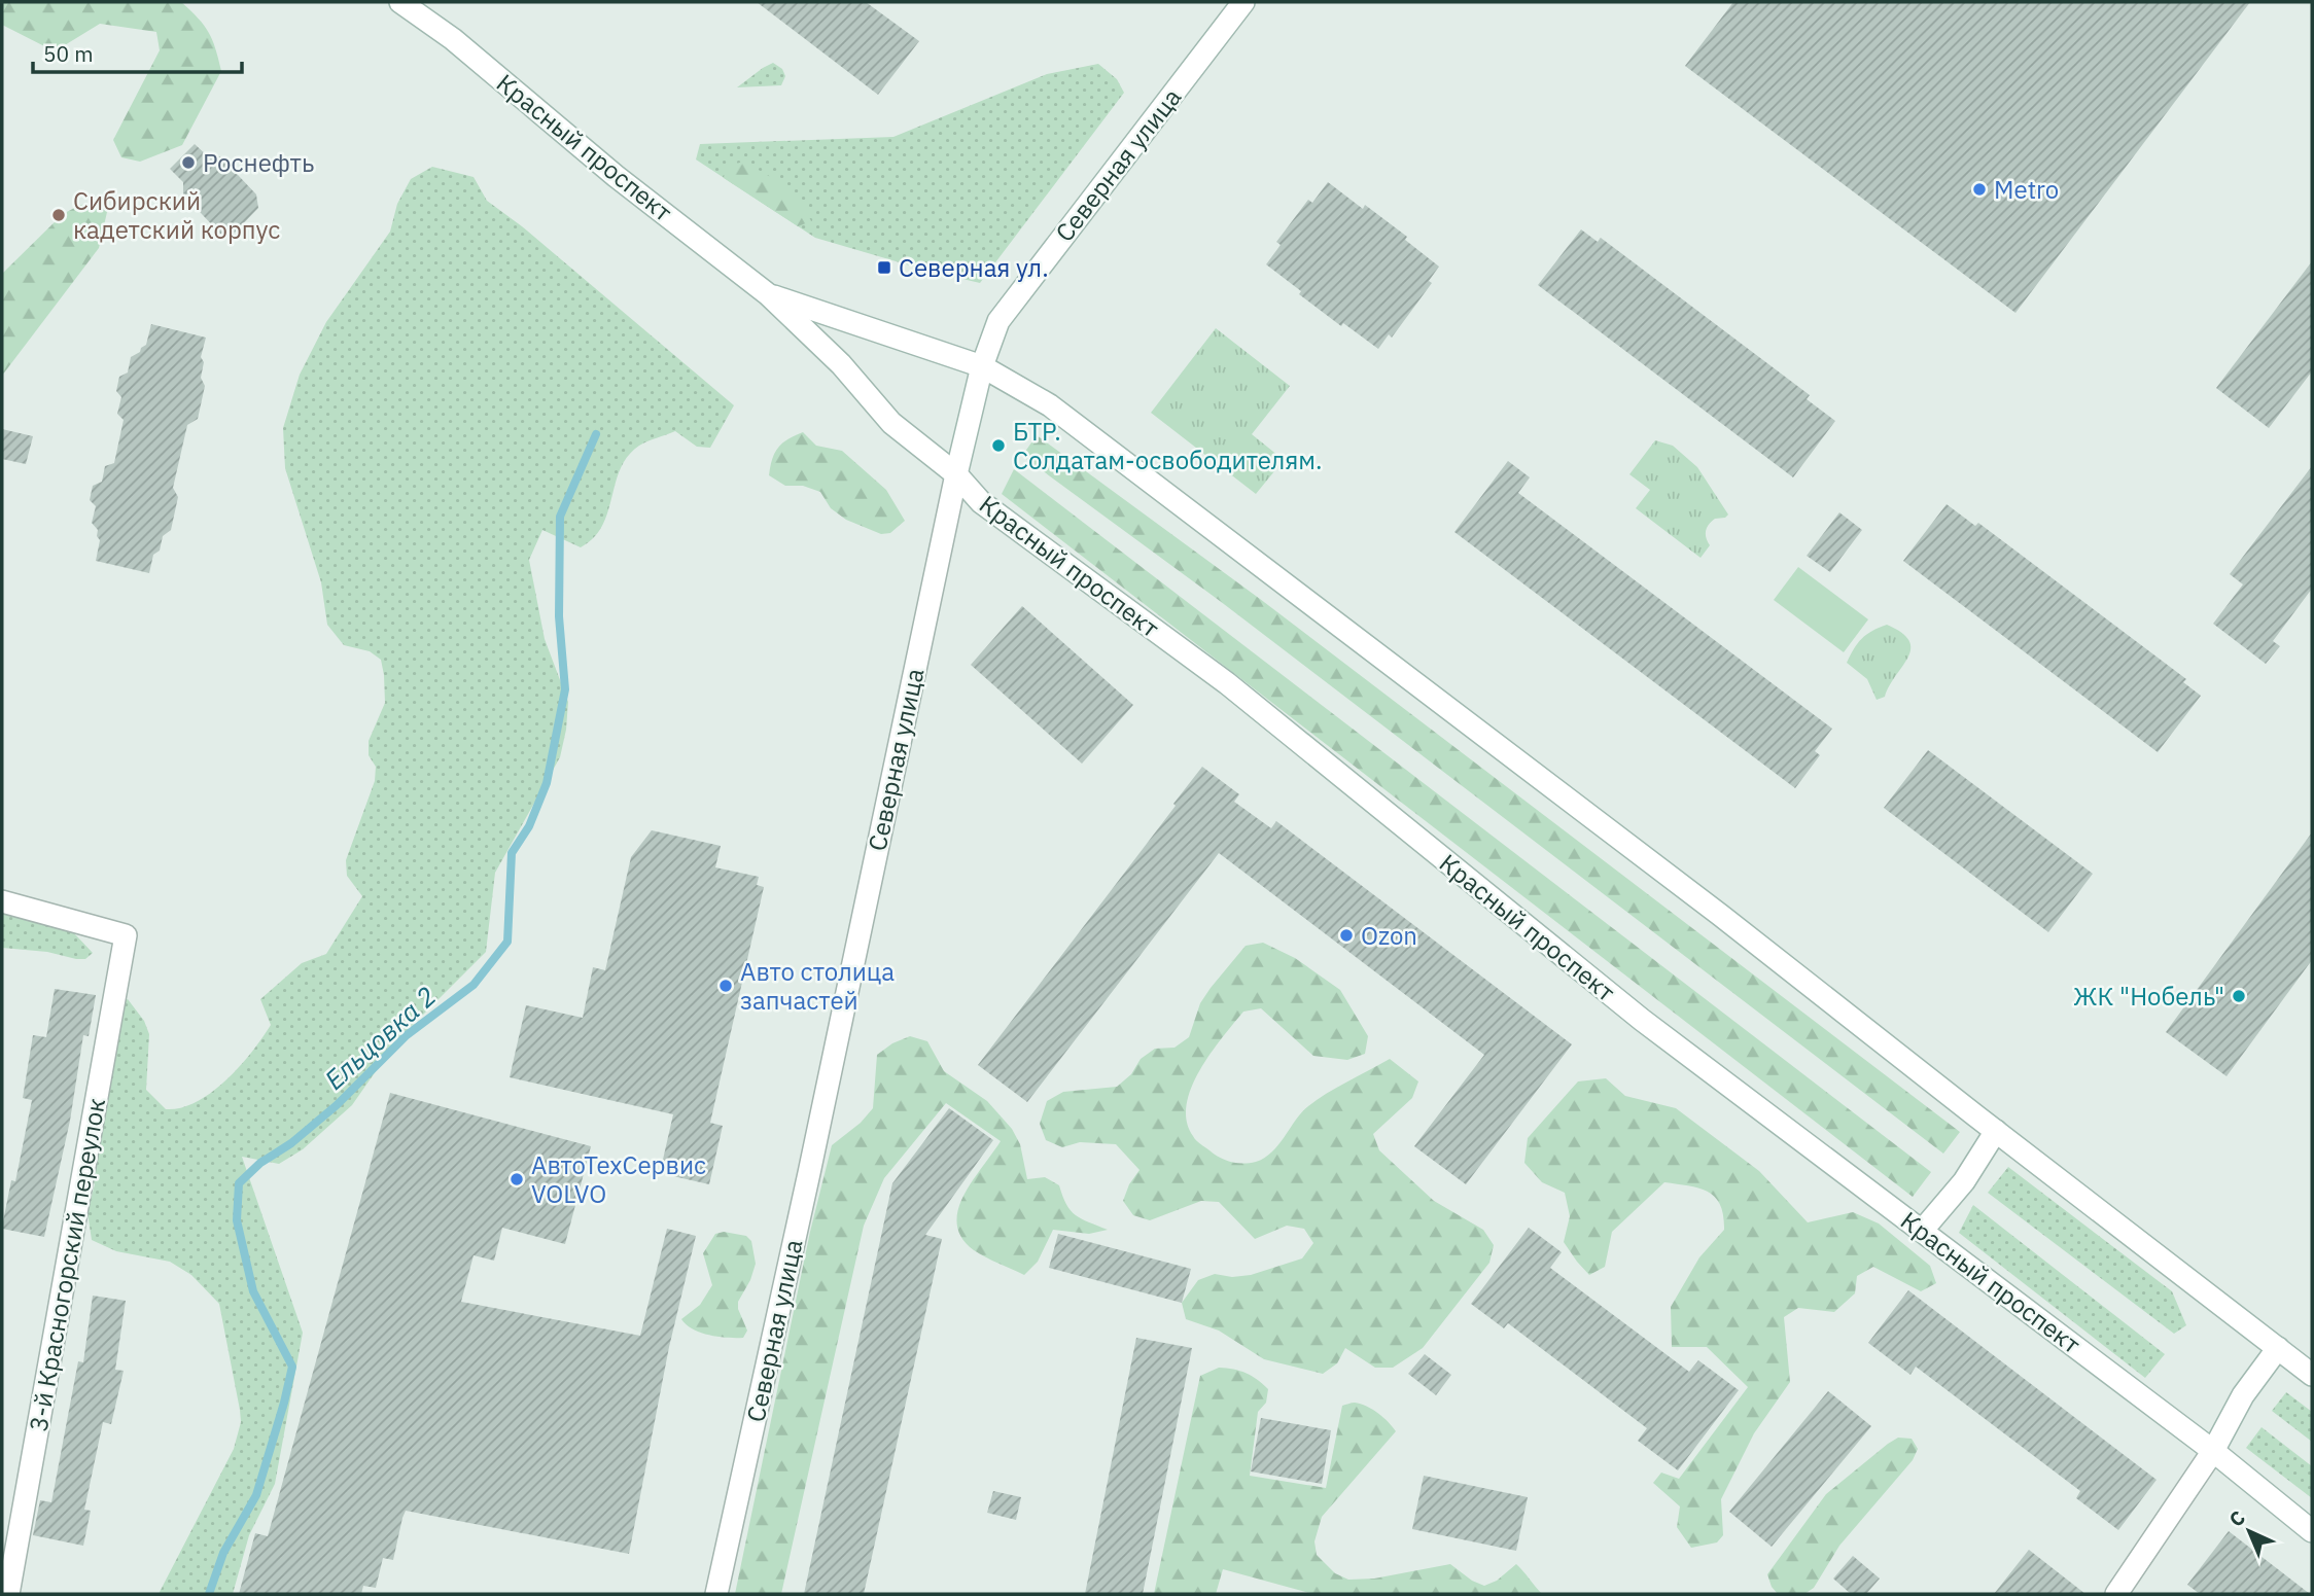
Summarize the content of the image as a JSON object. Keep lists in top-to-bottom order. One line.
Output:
{"streets":{"main road":["Красный проспект","Северная улица","3-й Красногорский переулок"]},"crossings":[["Красный проспект","Северная улица"]],"water":["Ельцовка 2"],"places":{"other":["Роснефть","Metro","Сибирский кадетский корпус","БТР. Солдатам-освободителям.","Ozon","Авто столица запчастей","ЖК \"Нобель\"","АвтоТехСервис VOLVO"],"transit":["Северная ул."]},"scale_bar":"50 m","north":"top left"}
